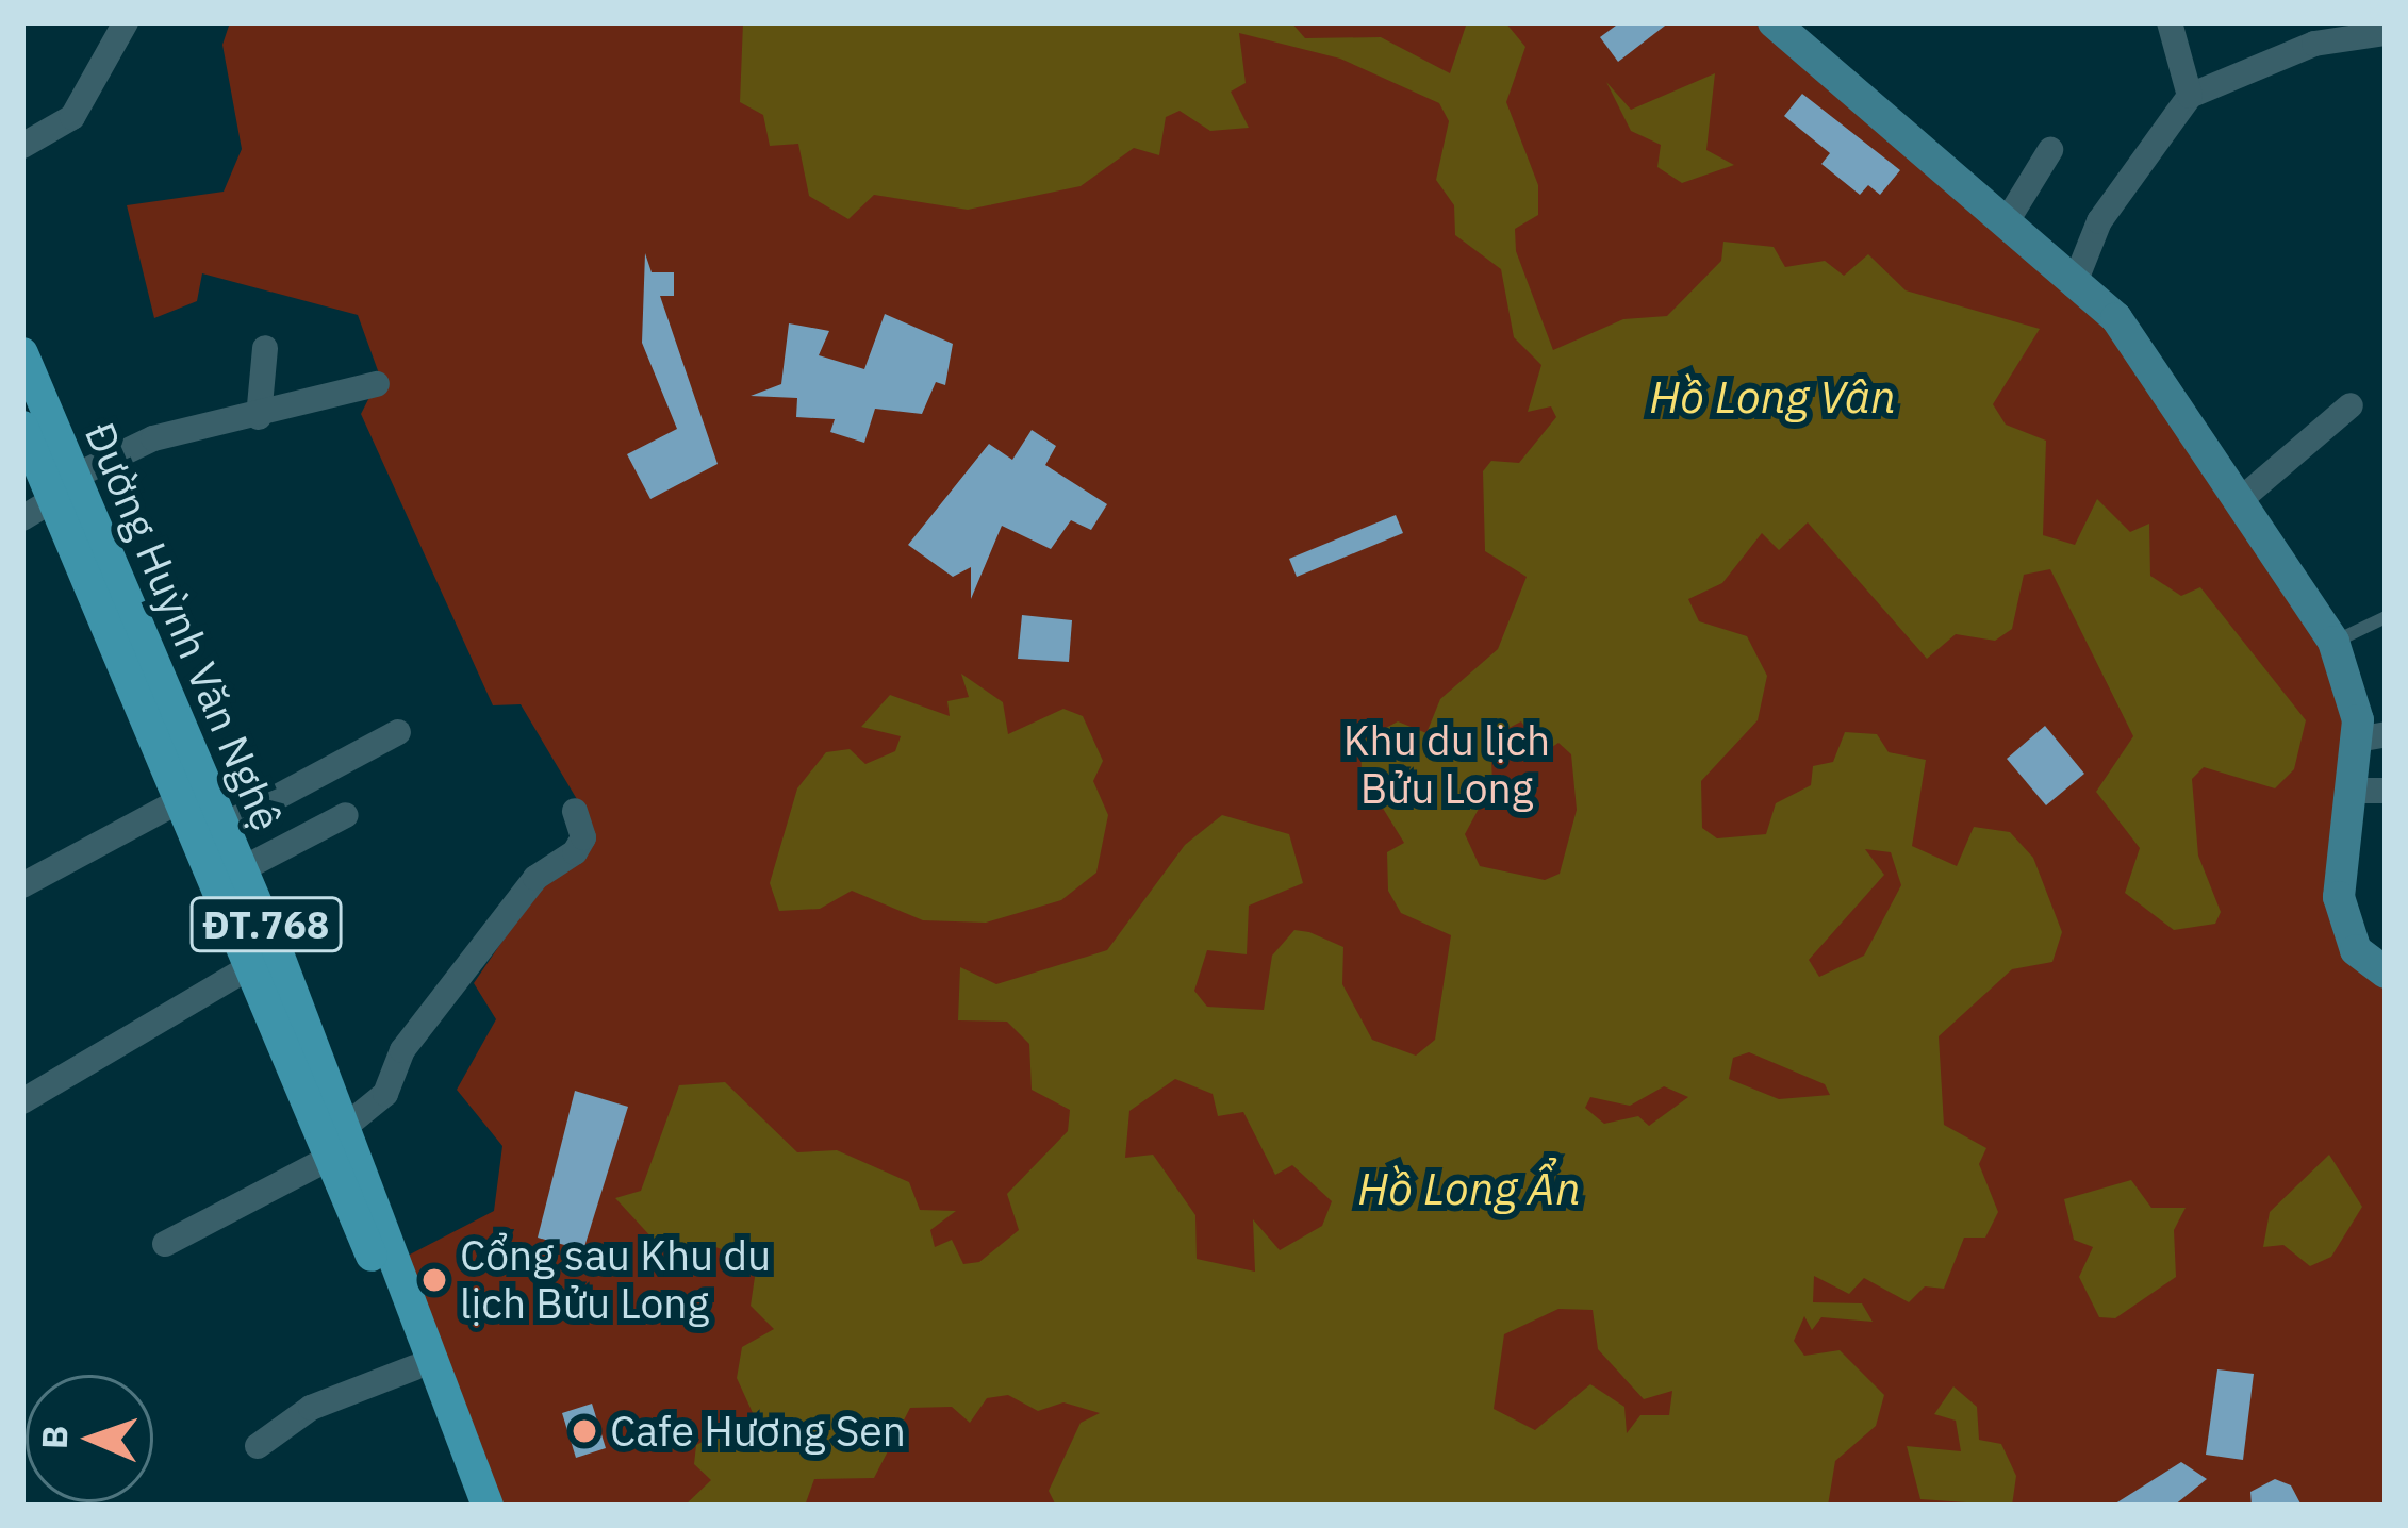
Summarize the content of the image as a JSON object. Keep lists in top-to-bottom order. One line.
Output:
{"streets":{"main road":["Đường Huỳnh Văn Nghệ","ĐT.768"]},"water":["Hồ Long Vân","Hồ Long Ẩn"],"parks":["Khu du lịch Bửu Long"],"places":["Cổng sau Khu du lịch Bửu Long","Cafe Hương Sen"],"north":"left"}
